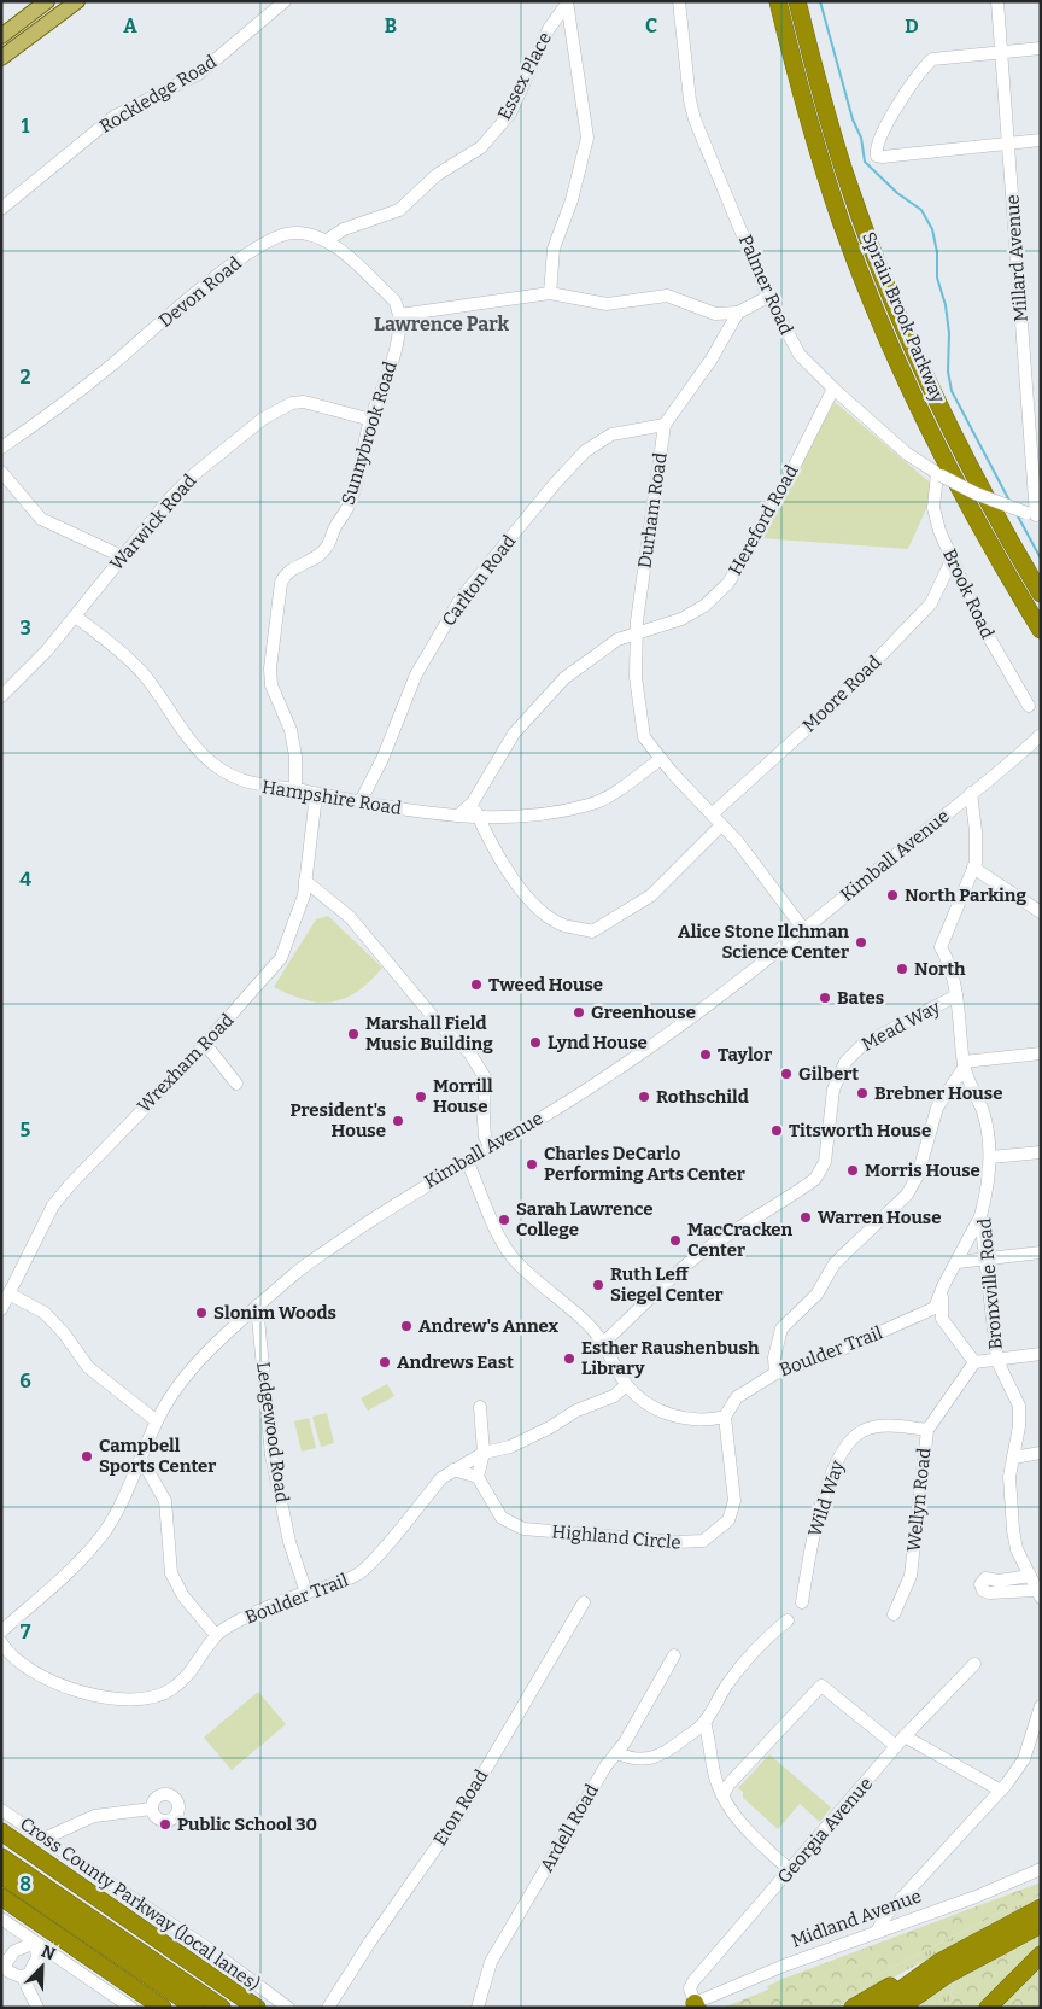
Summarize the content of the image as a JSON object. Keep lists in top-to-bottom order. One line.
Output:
{"streets":{"highway":["Sprain Brook Parkway","Cross County Parkway (local lanes)"],"street":["Essex Place","Rockledge Road","Millard Avenue","Palmer Road","Devon Road","Sunnybrook Road","Durham Road","Hereford Road","Warwick Road","Carlton Road","Brook Road","Moore Road","Hampshire Road","Kimball Avenue","Mead Way","Wrexham Road","Bronxville Road","Boulder Trail","Ledgewood Road","Wild Way","Wellyn Road","Highland Circle","Eton Road","Ardell Road","Georgia Avenue","Midland Avenue"]},"crossings":[["Essex Place","Devon Road"],["Millard Avenue","Palmer Road"],["Palmer Road","Hereford Road"],["Palmer Road","Brook Road"],["Devon Road","Sunnybrook Road"],["Sunnybrook Road","Warwick Road"],["Sunnybrook Road","Hampshire Road"],["Durham Road","Hereford Road"],["Durham Road","Carlton Road"],["Durham Road","Hampshire Road"],["Hereford Road","Hampshire Road"],["Warwick Road","Hampshire Road"],["Carlton Road","Hampshire Road"],["Brook Road","Moore Road"],["Hampshire Road","Wrexham Road"],["Kimball Avenue","Bronxville Road"],["Kimball Avenue","Ledgewood Road"],["Mead Way","Bronxville Road"],["Bronxville Road","Boulder Trail"],["Boulder Trail","Ledgewood Road"],["Boulder Trail","Highland Circle"],["Wild Way","Wellyn Road"],["Georgia Avenue","Midland Avenue"]],"districts":["Lawrence Park"],"places":["North Parking","Alice Stone Ilchman Science Center","North","Tweed House","Bates","Greenhouse","Marshall Field Music Building","Lynd House","Taylor","Gilbert","Brebner House","Morrill House","Rothschild","President's House","Titsworth House","Charles DeCarlo Performing Arts Center","Morris House","Warren House","Sarah Lawrence College","MacCracken Center","Ruth Leff Siegel Center","Slonim Woods","Andrew's Annex","Esther Raushenbush Library","Andrews East","Campbell Sports Center","Public School 30"],"north":"top right","grid":{"columns":["A","B","C","D"],"rows":["1","2","3","4","5","6","7","8"]}}
